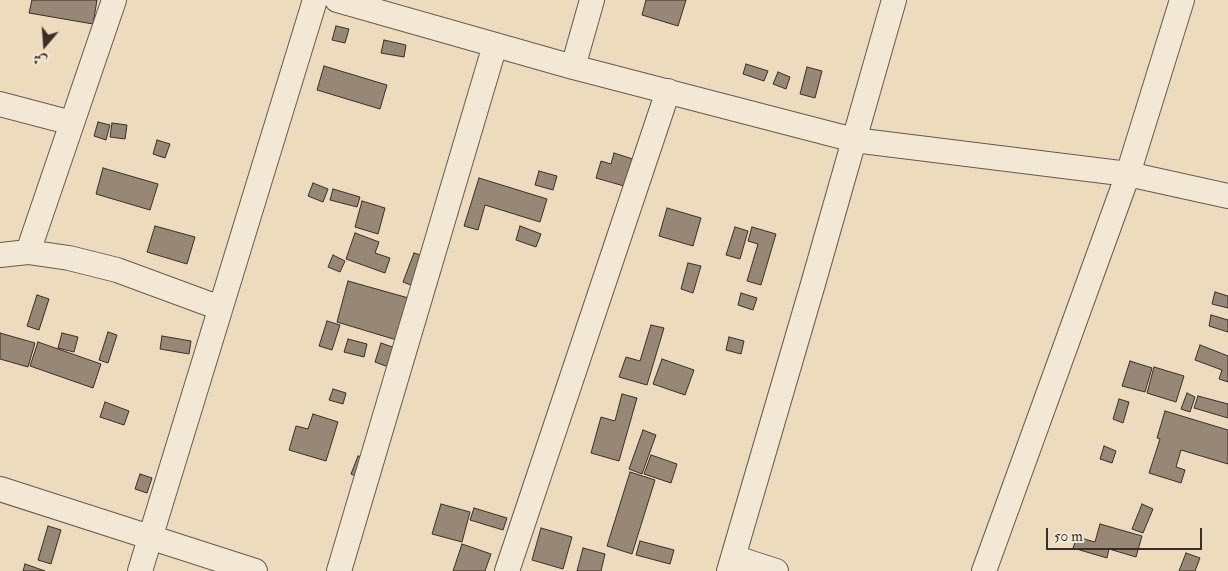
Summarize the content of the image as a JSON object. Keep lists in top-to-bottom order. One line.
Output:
{"scale_bar":"50 m","north":"bottom"}
